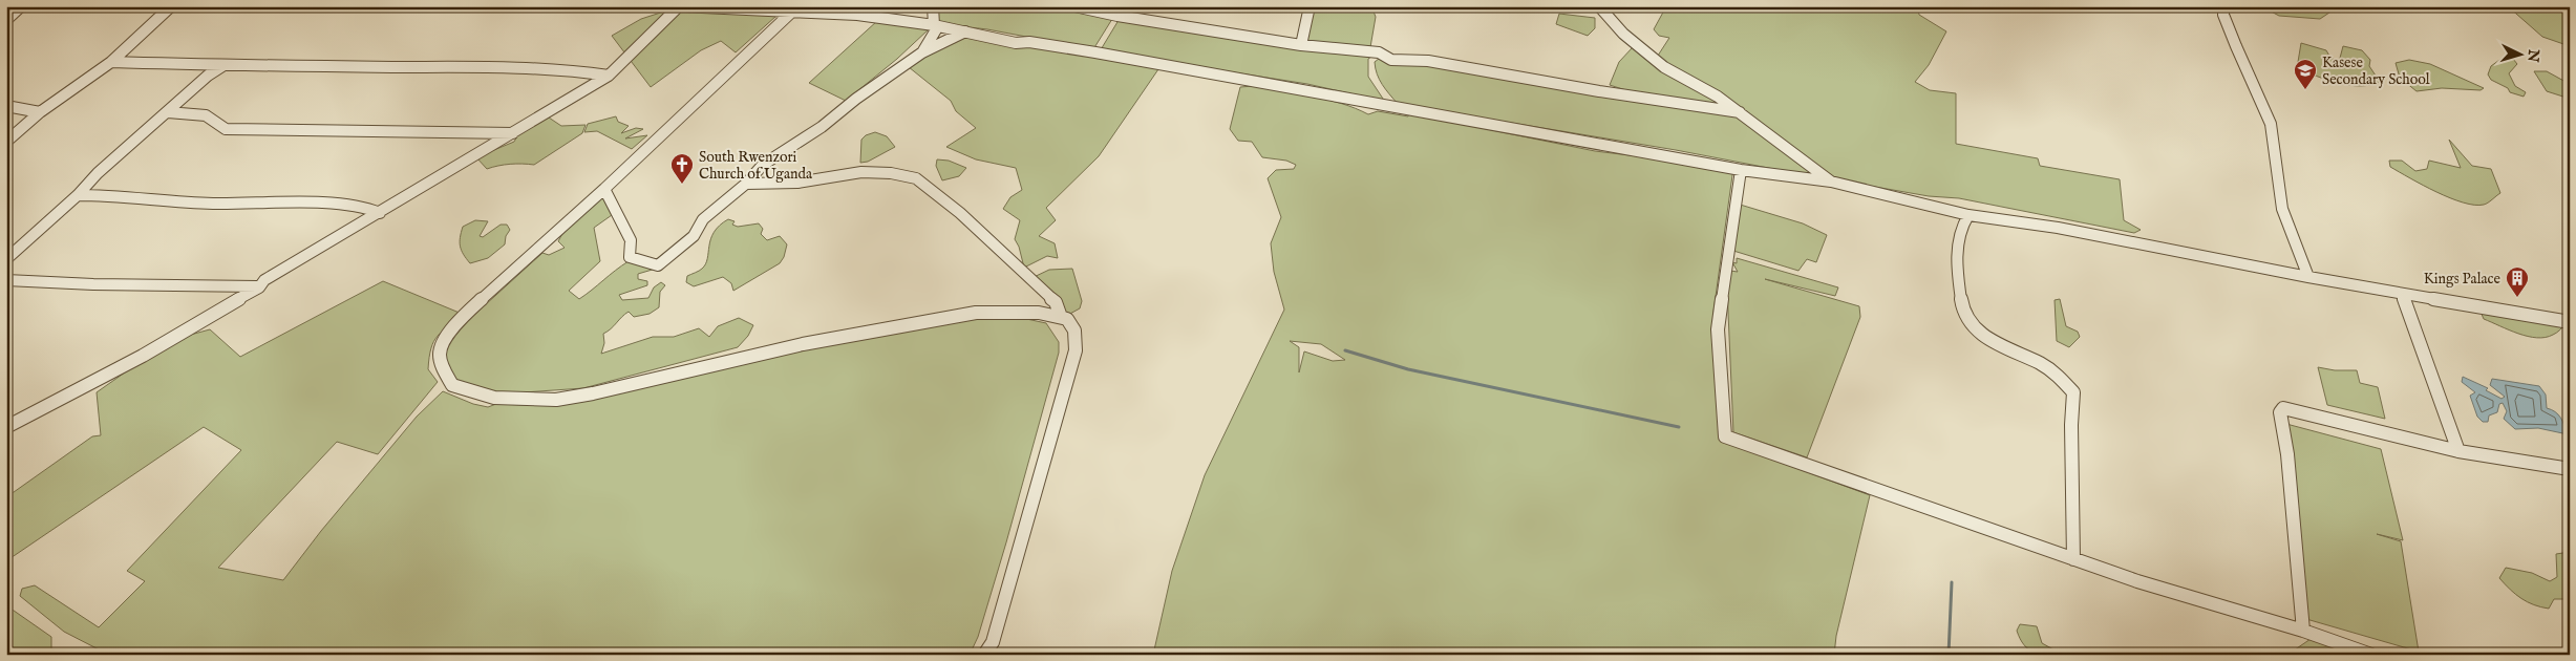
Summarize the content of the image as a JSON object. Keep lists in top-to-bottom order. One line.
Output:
{"places":{"school or university":["Kasese Secondary School"],"church":["South Rwenzori Church of Uganda"],"building":["Kings Palace"]},"north":"right"}
